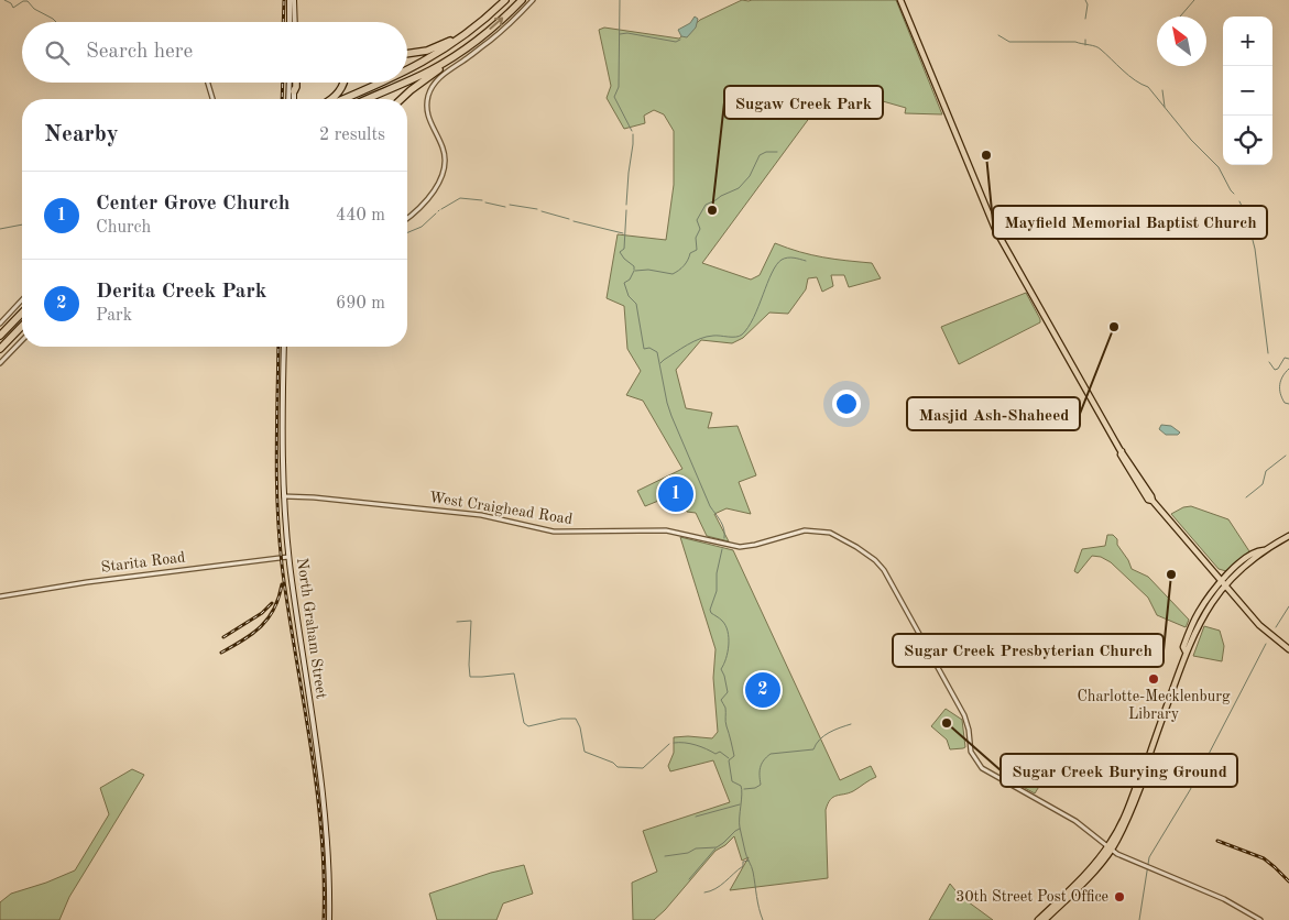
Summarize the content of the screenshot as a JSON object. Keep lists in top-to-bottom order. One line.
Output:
{"streets":{"main road":["North Graham Street"],"street":["West Craighead Road","Starita Road"]},"crossings":[["West Craighead Road","North Graham Street"],["Starita Road","North Graham Street"]],"places":["Mayfield Memorial Baptist Church","Sugaw Creek Park","Masjid Ash-Shaheed","Sugar Creek Presbyterian Church","Charlotte-Mecklenburg Library","Sugar Creek Burying Ground","30th Street Post Office"],"north":"top left","page":{"map_buttons":["+","−"],"search":"Search here","heading":["Nearby","2 results"],"list":[{"mark":"1","name":"Center Grove Church","note":"Church","value":"440 m"},{"mark":"2","name":"Derita Creek Park","note":"Park","value":"690 m"}],"pins":["1","2"]}}
